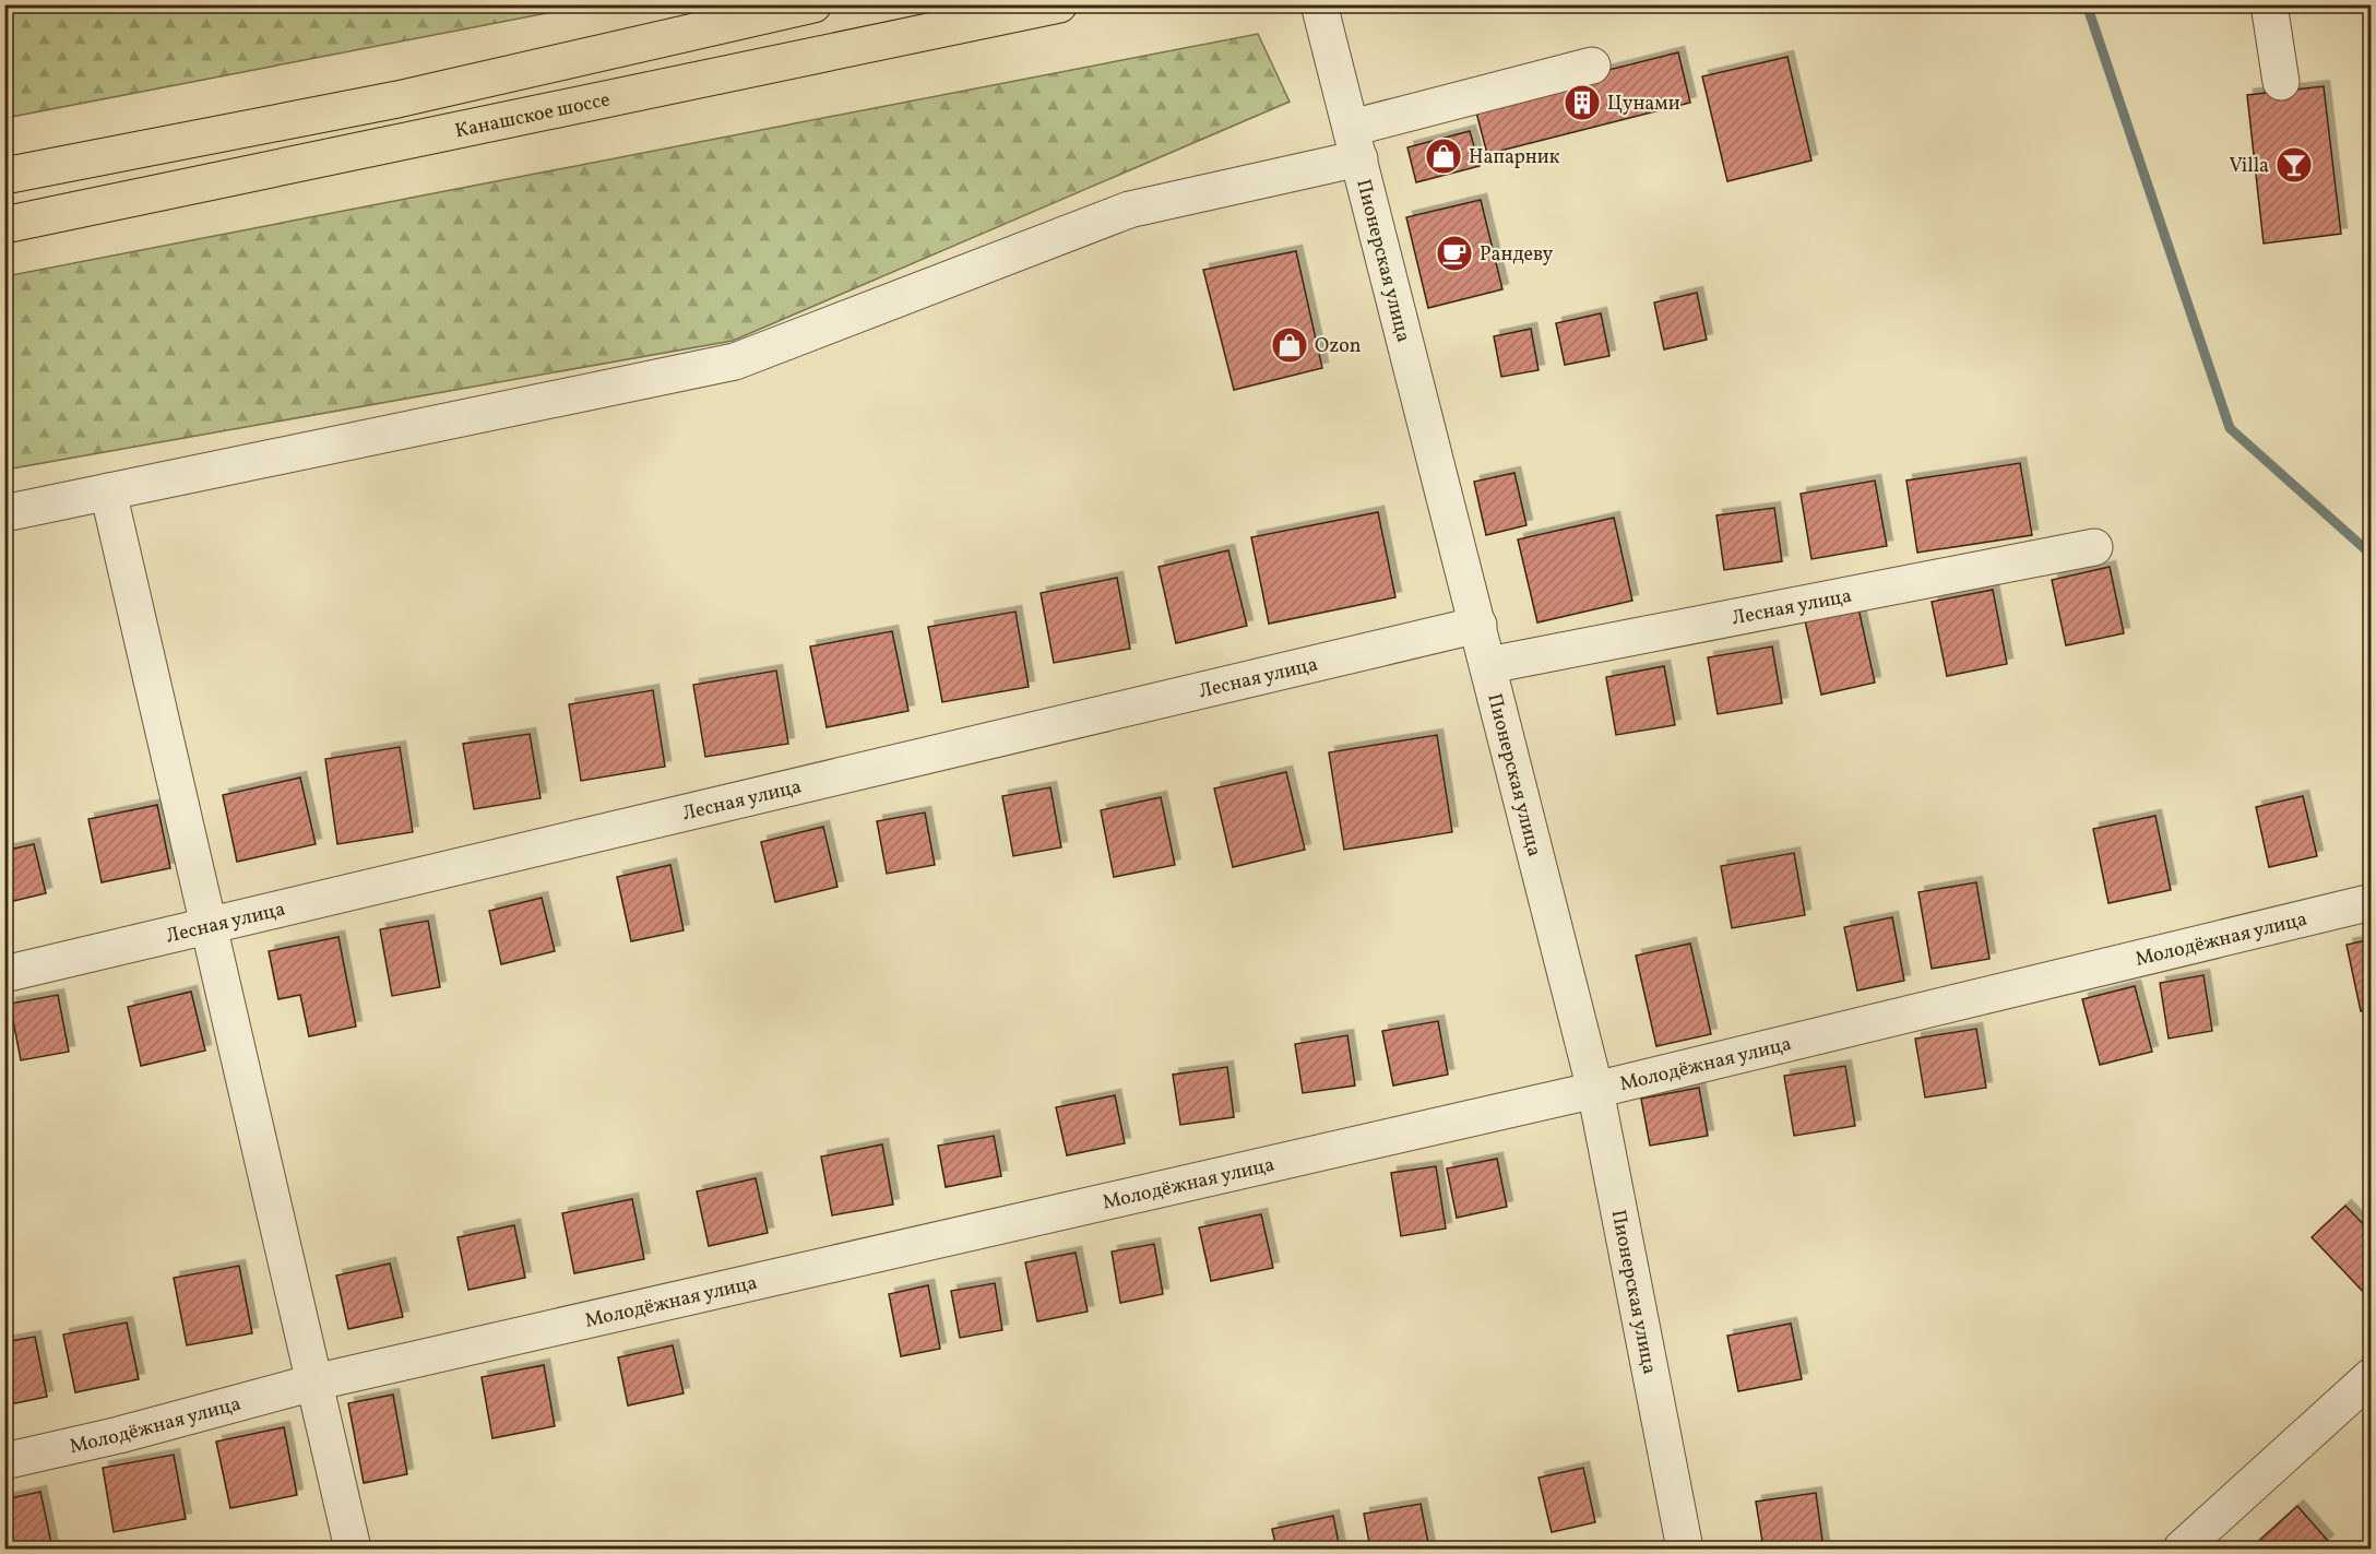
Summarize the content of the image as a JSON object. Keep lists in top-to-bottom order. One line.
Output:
{"streets":{"main road":["Канашское шоссе"],"street":["Пионерская улица","Лесная улица","Молодёжная улица"]},"crossings":[["Пионерская улица","Лесная улица"],["Пионерская улица","Молодёжная улица"]],"places":{"building":["Цунами"],"shop":["Напарник","Ozon"],"bar":["Villa"],"cafe":["Рандеву"]}}
